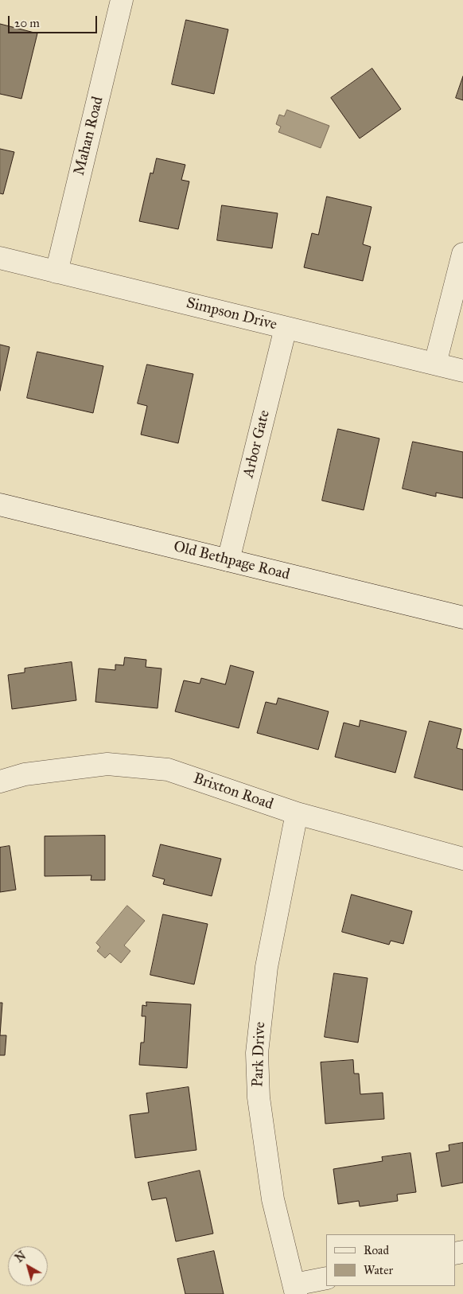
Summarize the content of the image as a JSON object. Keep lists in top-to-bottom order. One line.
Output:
{"streets":{"street":["Mahan Road","Simpson Drive","Arbor Gate","Old Bethpage Road","Brixton Road","Park Drive"]},"crossings":[["Mahan Road","Simpson Drive"],["Simpson Drive","Arbor Gate"],["Arbor Gate","Old Bethpage Road"],["Brixton Road","Park Drive"]],"legend":["Road","Water"],"scale_bar":"20 m","north":"top left"}
